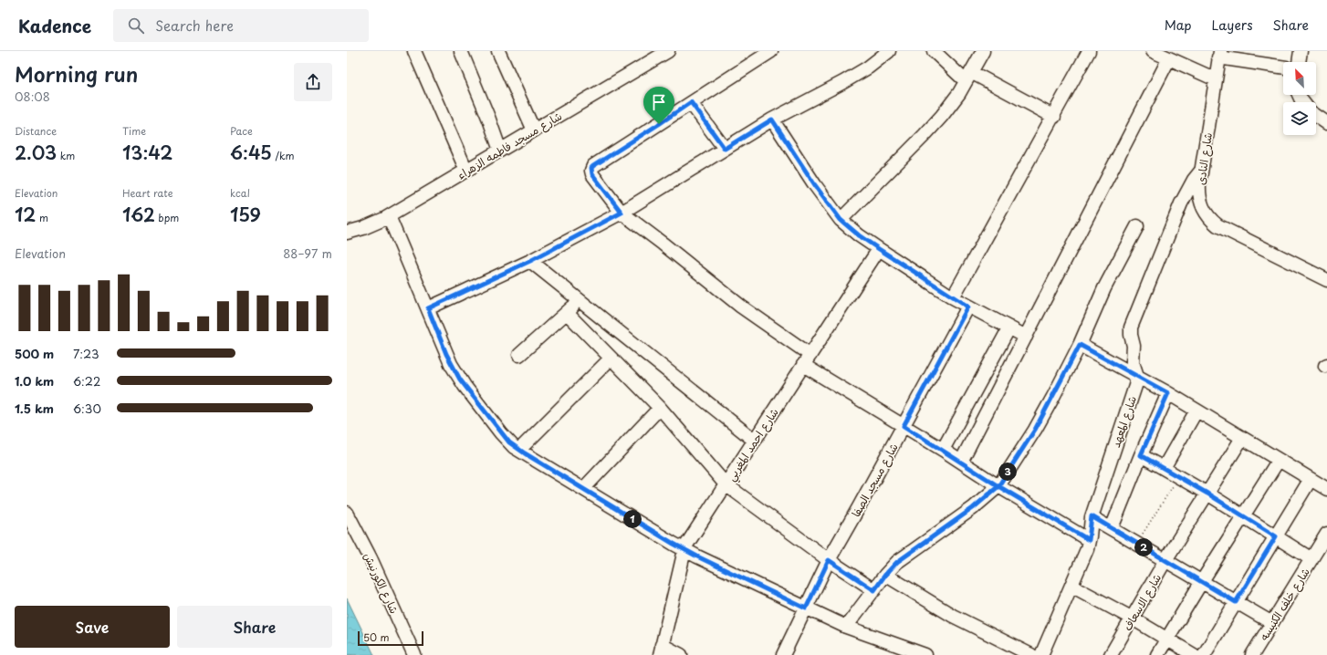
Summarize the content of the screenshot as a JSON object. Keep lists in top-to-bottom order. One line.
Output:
{"streets":{"street":["شارع مسجد فاطمه الزهراء","شارع النادى","شارع المعهد","شارع احمد المغربي","شارع مسجد الصفا","شارع الكورنيش","شارع الاسعاف","شارع خلف الكنيسه"]},"scale_bar":"50 m","north":"top left","page":{"header":"Kadence","search":"Search here","nav":["Map","Layers","Share"],"heading":["Morning run","08:08"],"stats":[["Distance","2.03 km"],["Time","13:42"],["Pace","6:45 /km"],["Elevation","12 m"],["Heart rate","162 bpm"],["kcal","159"]],"chart":["Elevation","88–97 m"],"list":[{"name":"500 m","note":"7:23"},{"name":"1.0 km","note":"6:22"},{"name":"1.5 km","note":"6:30"}],"pins":["3","1","2"],"buttons":["Save","Share"],"scale":"50 m"}}
